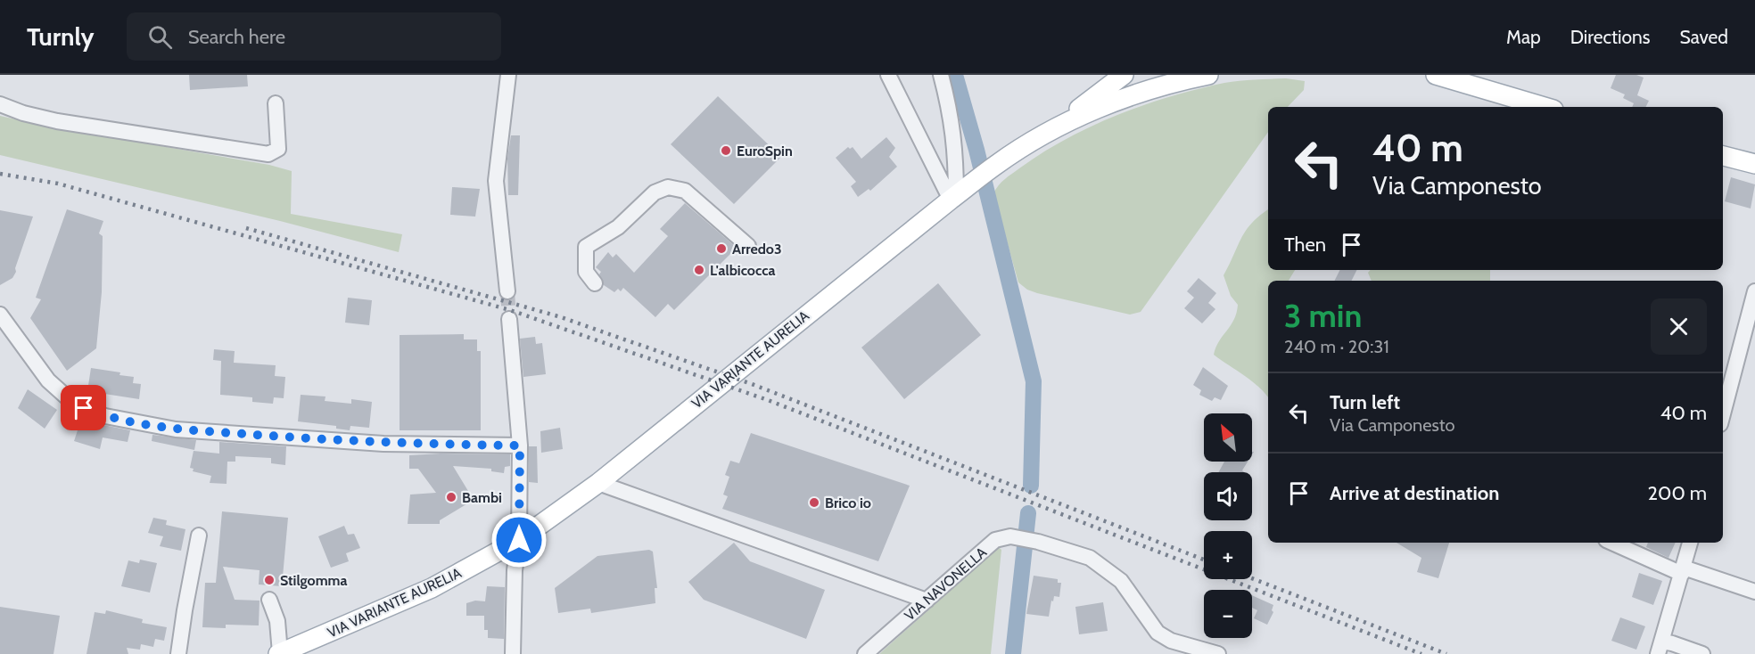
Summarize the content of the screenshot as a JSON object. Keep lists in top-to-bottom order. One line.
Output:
{"streets":{"main road":["VIA VARIANTE AURELIA"],"street":["VIA NAVONELLA"]},"places":["EuroSpin","Arredo3","L'albicocca","Bambi","Brico io","Stilgomma"],"north":"top left","page":{"header":"Turnly","search":"Search here","nav":["Map","Directions","Saved"],"turn":["40 m","Via Camponesto"],"then":"Then","heading":["3 min","240 m · 20:31"],"list":[{"name":"Turn left","note":"Via Camponesto","value":"40 m"},{"name":"Arrive at destination","value":"200 m"}],"map_buttons":["+","−"]}}
